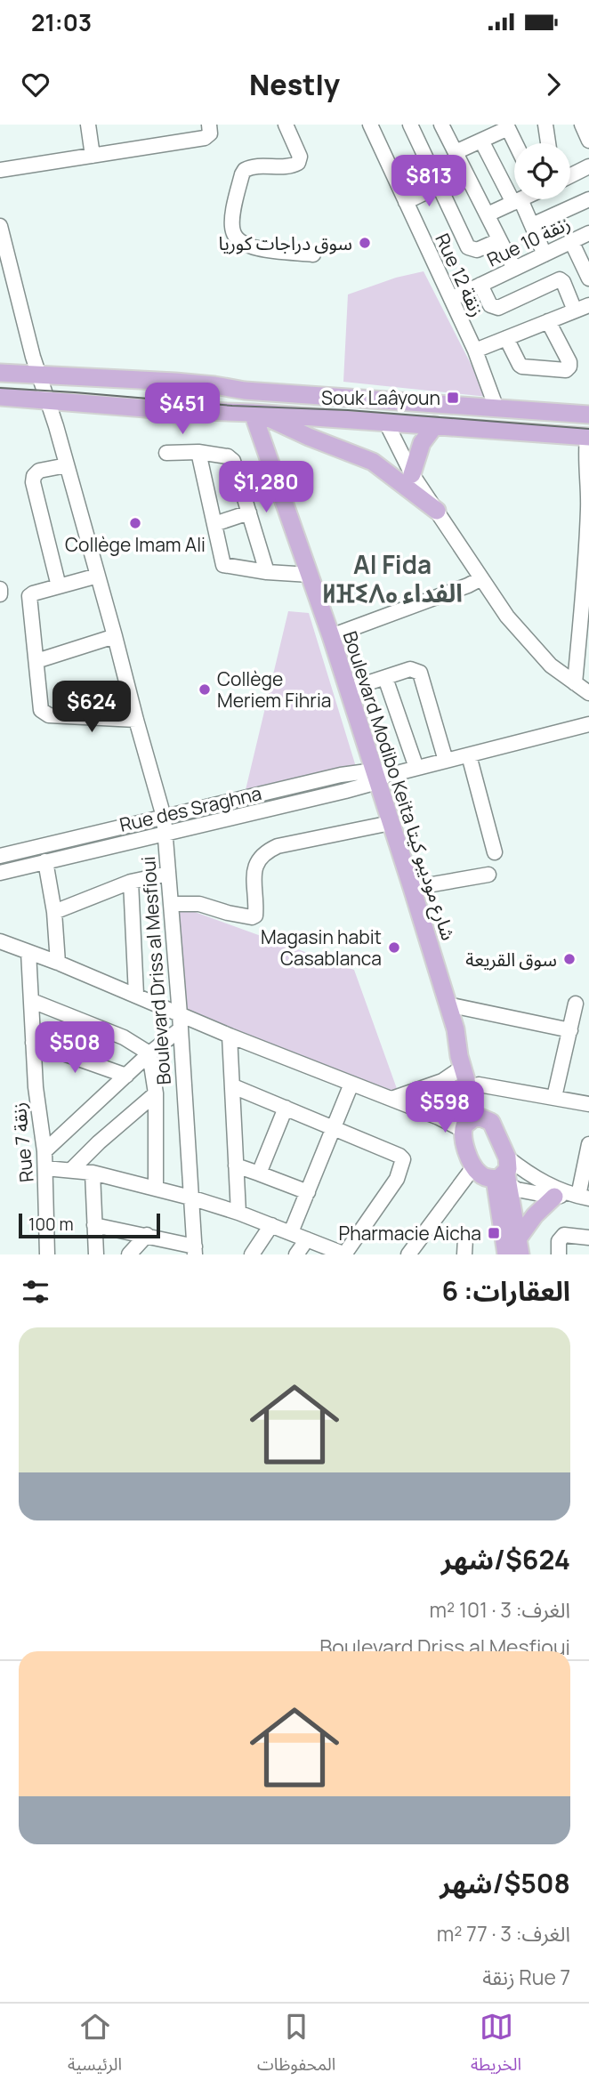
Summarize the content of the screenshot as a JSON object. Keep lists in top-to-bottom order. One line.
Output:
{"streets":{"main road":["Boulevard Modibo Keita شارع موديبو كيتا"],"street":["Rue 10 زنقة","Rue 12 زنقة","Rue des Sraghna","Boulevard Driss al Mesfioui","Rue 7 زنقة"]},"crossings":[["Rue 10 زنقة","Rue 12 زنقة"],["Boulevard Modibo Keita شارع موديبو كيتا","Rue des Sraghna"],["Rue des Sraghna","Boulevard Driss al Mesfioui"]],"districts":["Al Fida ⵍⴼⵉⴷⴰ الفداء"],"places":{"other":["سوق دراجات كوريا","Collège Imam Ali","Collège Meriem Fihria","Magasin habit Casablanca","سوق القريعة"],"transit":["Souk Laâyoun","Pharmacie Aicha"]},"scale_bar":"100 m","page":{"status":"21:03","header":"Nestly","price":["$813","$451","$1,280","$624","$508","$598"],"scale":"100 m","heading":"العقارات: 6","list":[{"name":"$624/شهر","note":"الغرف: 3 · 101 m² · Boulevard Driss al Mesfioui"},{"name":"$508/شهر","note":"الغرف: 3 · 77 m² · Rue 7 زنقة"}],"tabs":["الخريطة","المحفوظات","الرئيسية"]}}
